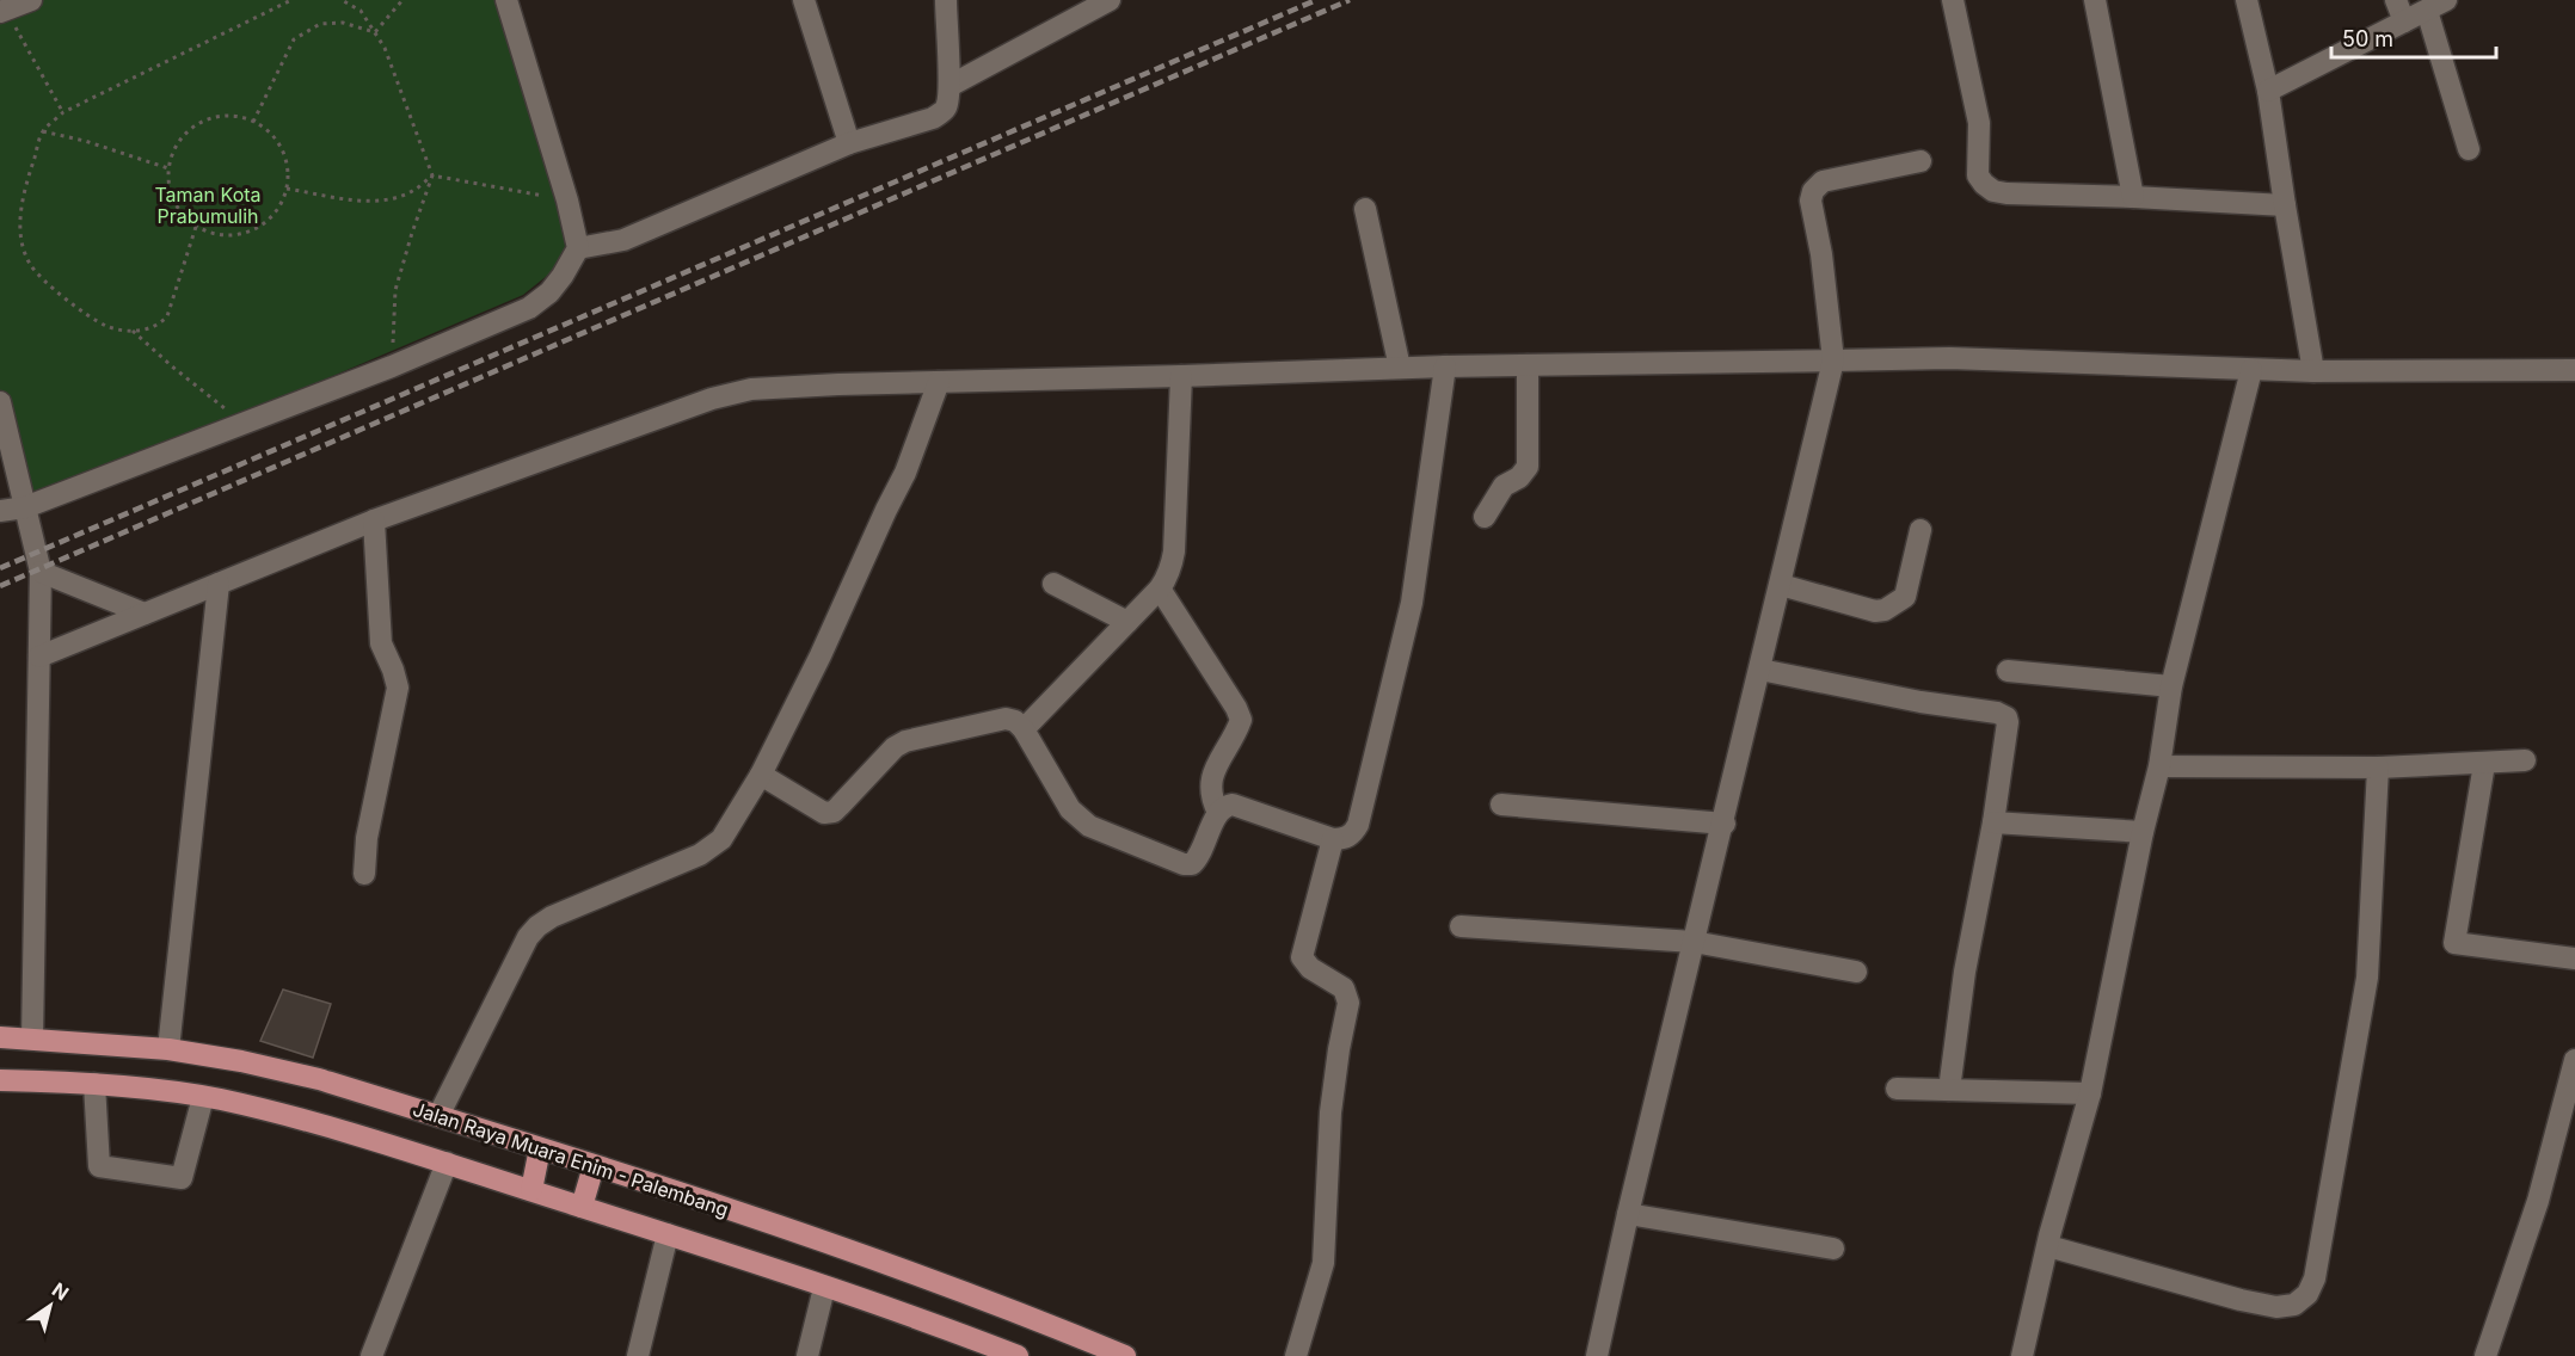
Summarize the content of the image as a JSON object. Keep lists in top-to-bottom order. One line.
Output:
{"streets":{"main road":["Jalan Raya Muara Enim - Palembang"]},"parks":["Taman Kota Prabumulih"],"scale_bar":"50 m","north":"top right"}
